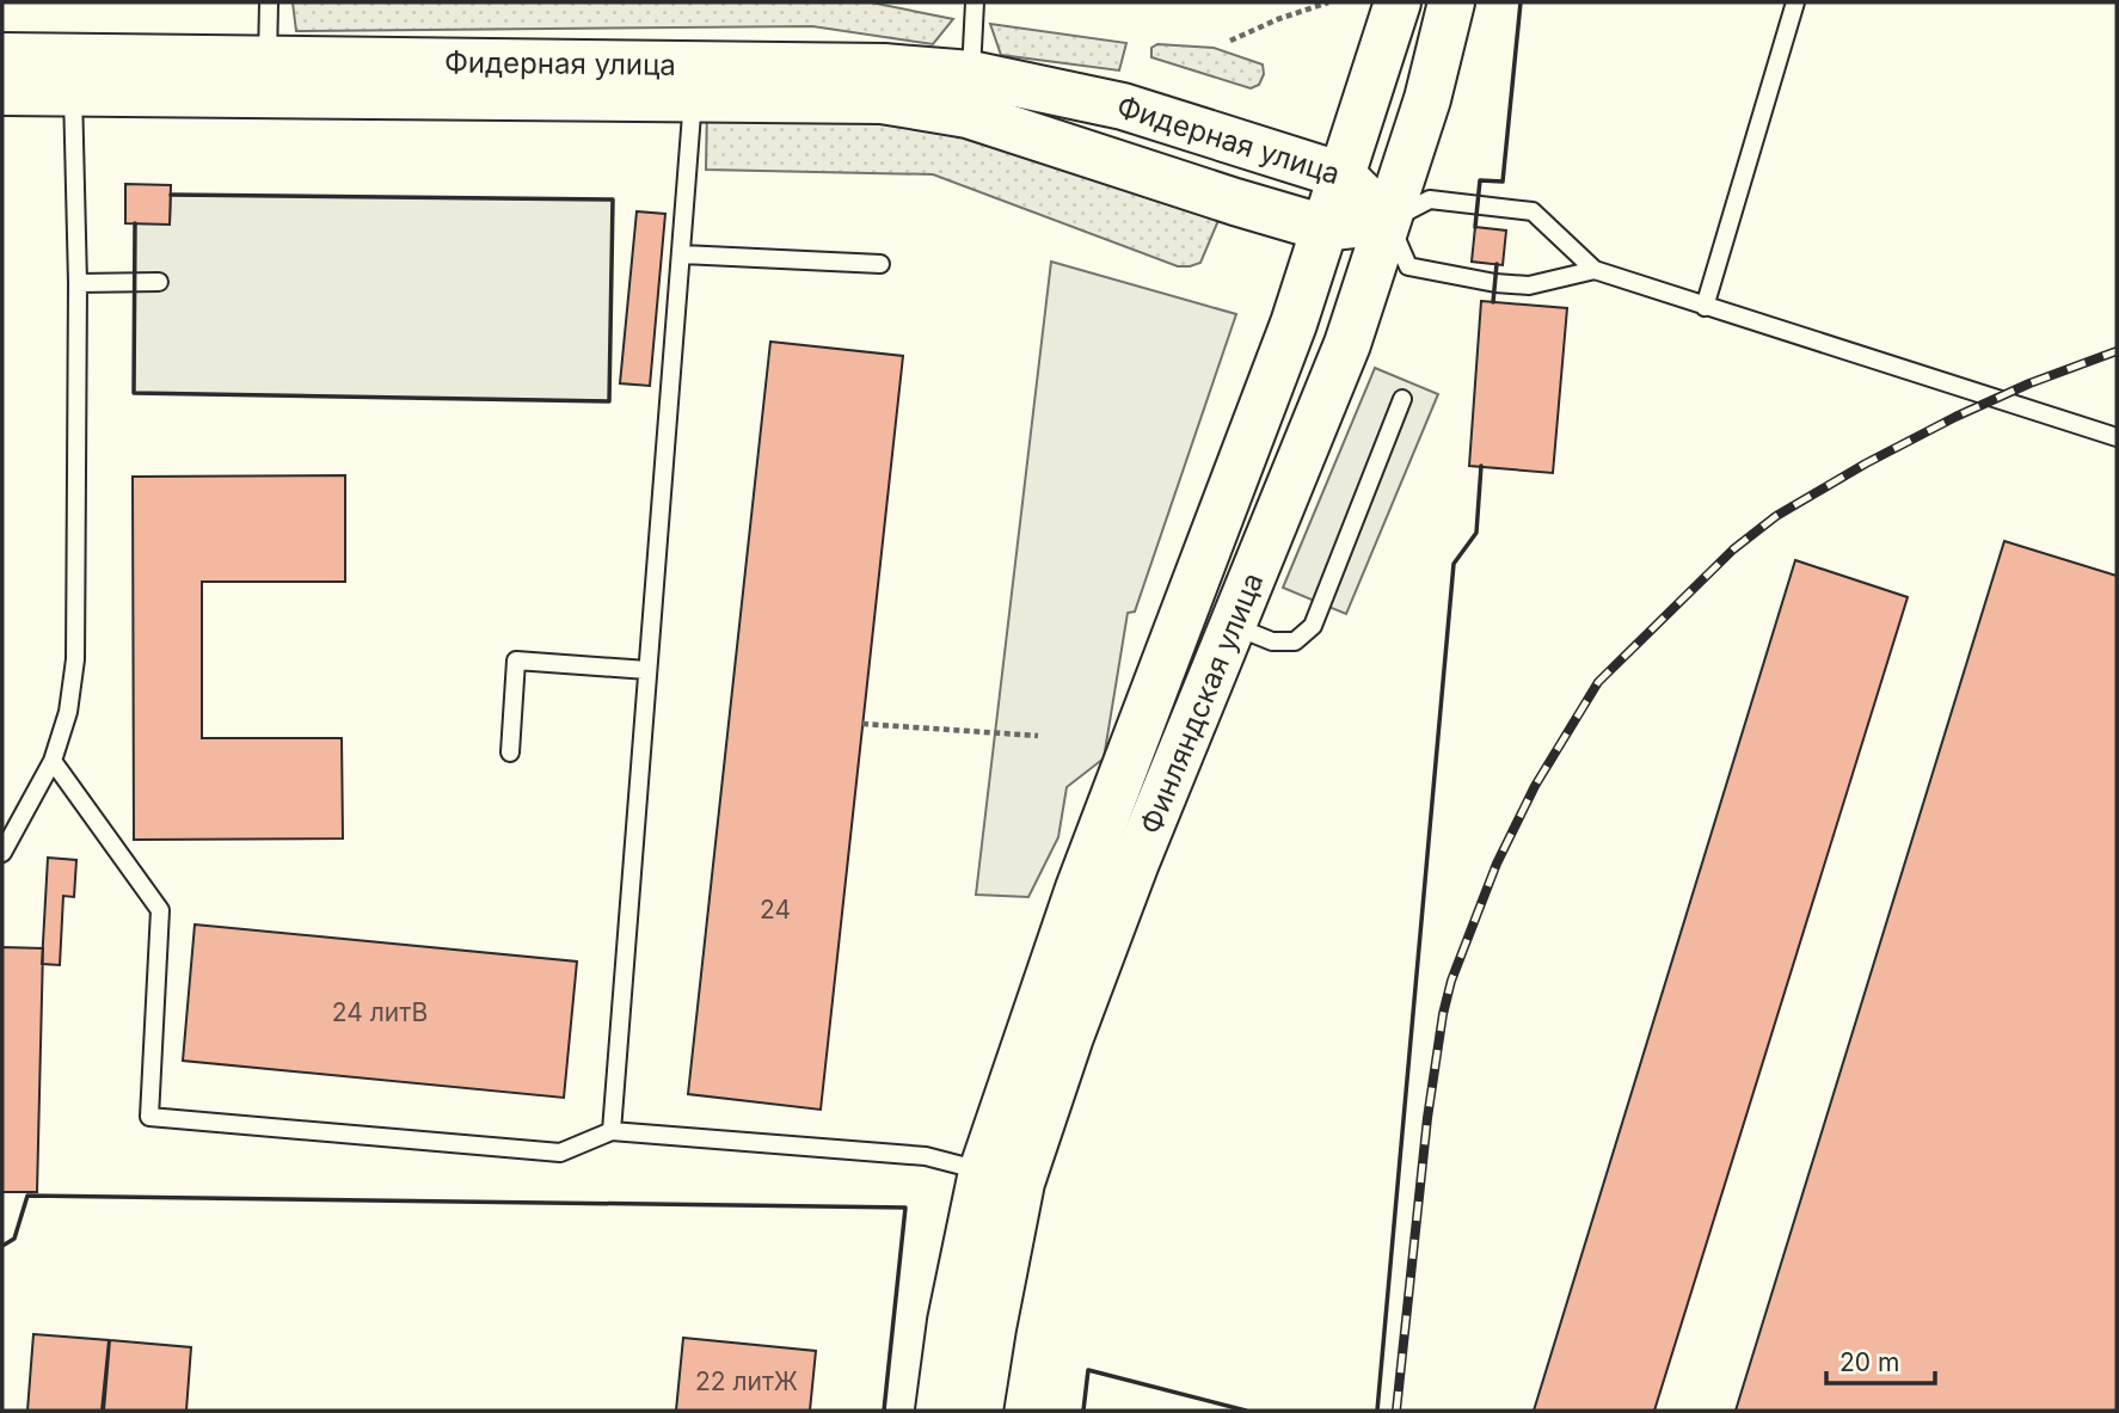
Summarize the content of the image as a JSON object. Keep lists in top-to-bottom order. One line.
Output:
{"streets":{"street":["Фидерная улица","Финляндская улица"]},"crossings":[["Фидерная улица","Финляндская улица"]],"house_numbers":["24","24 литВ","22 литЖ"],"scale_bar":"20 m"}
